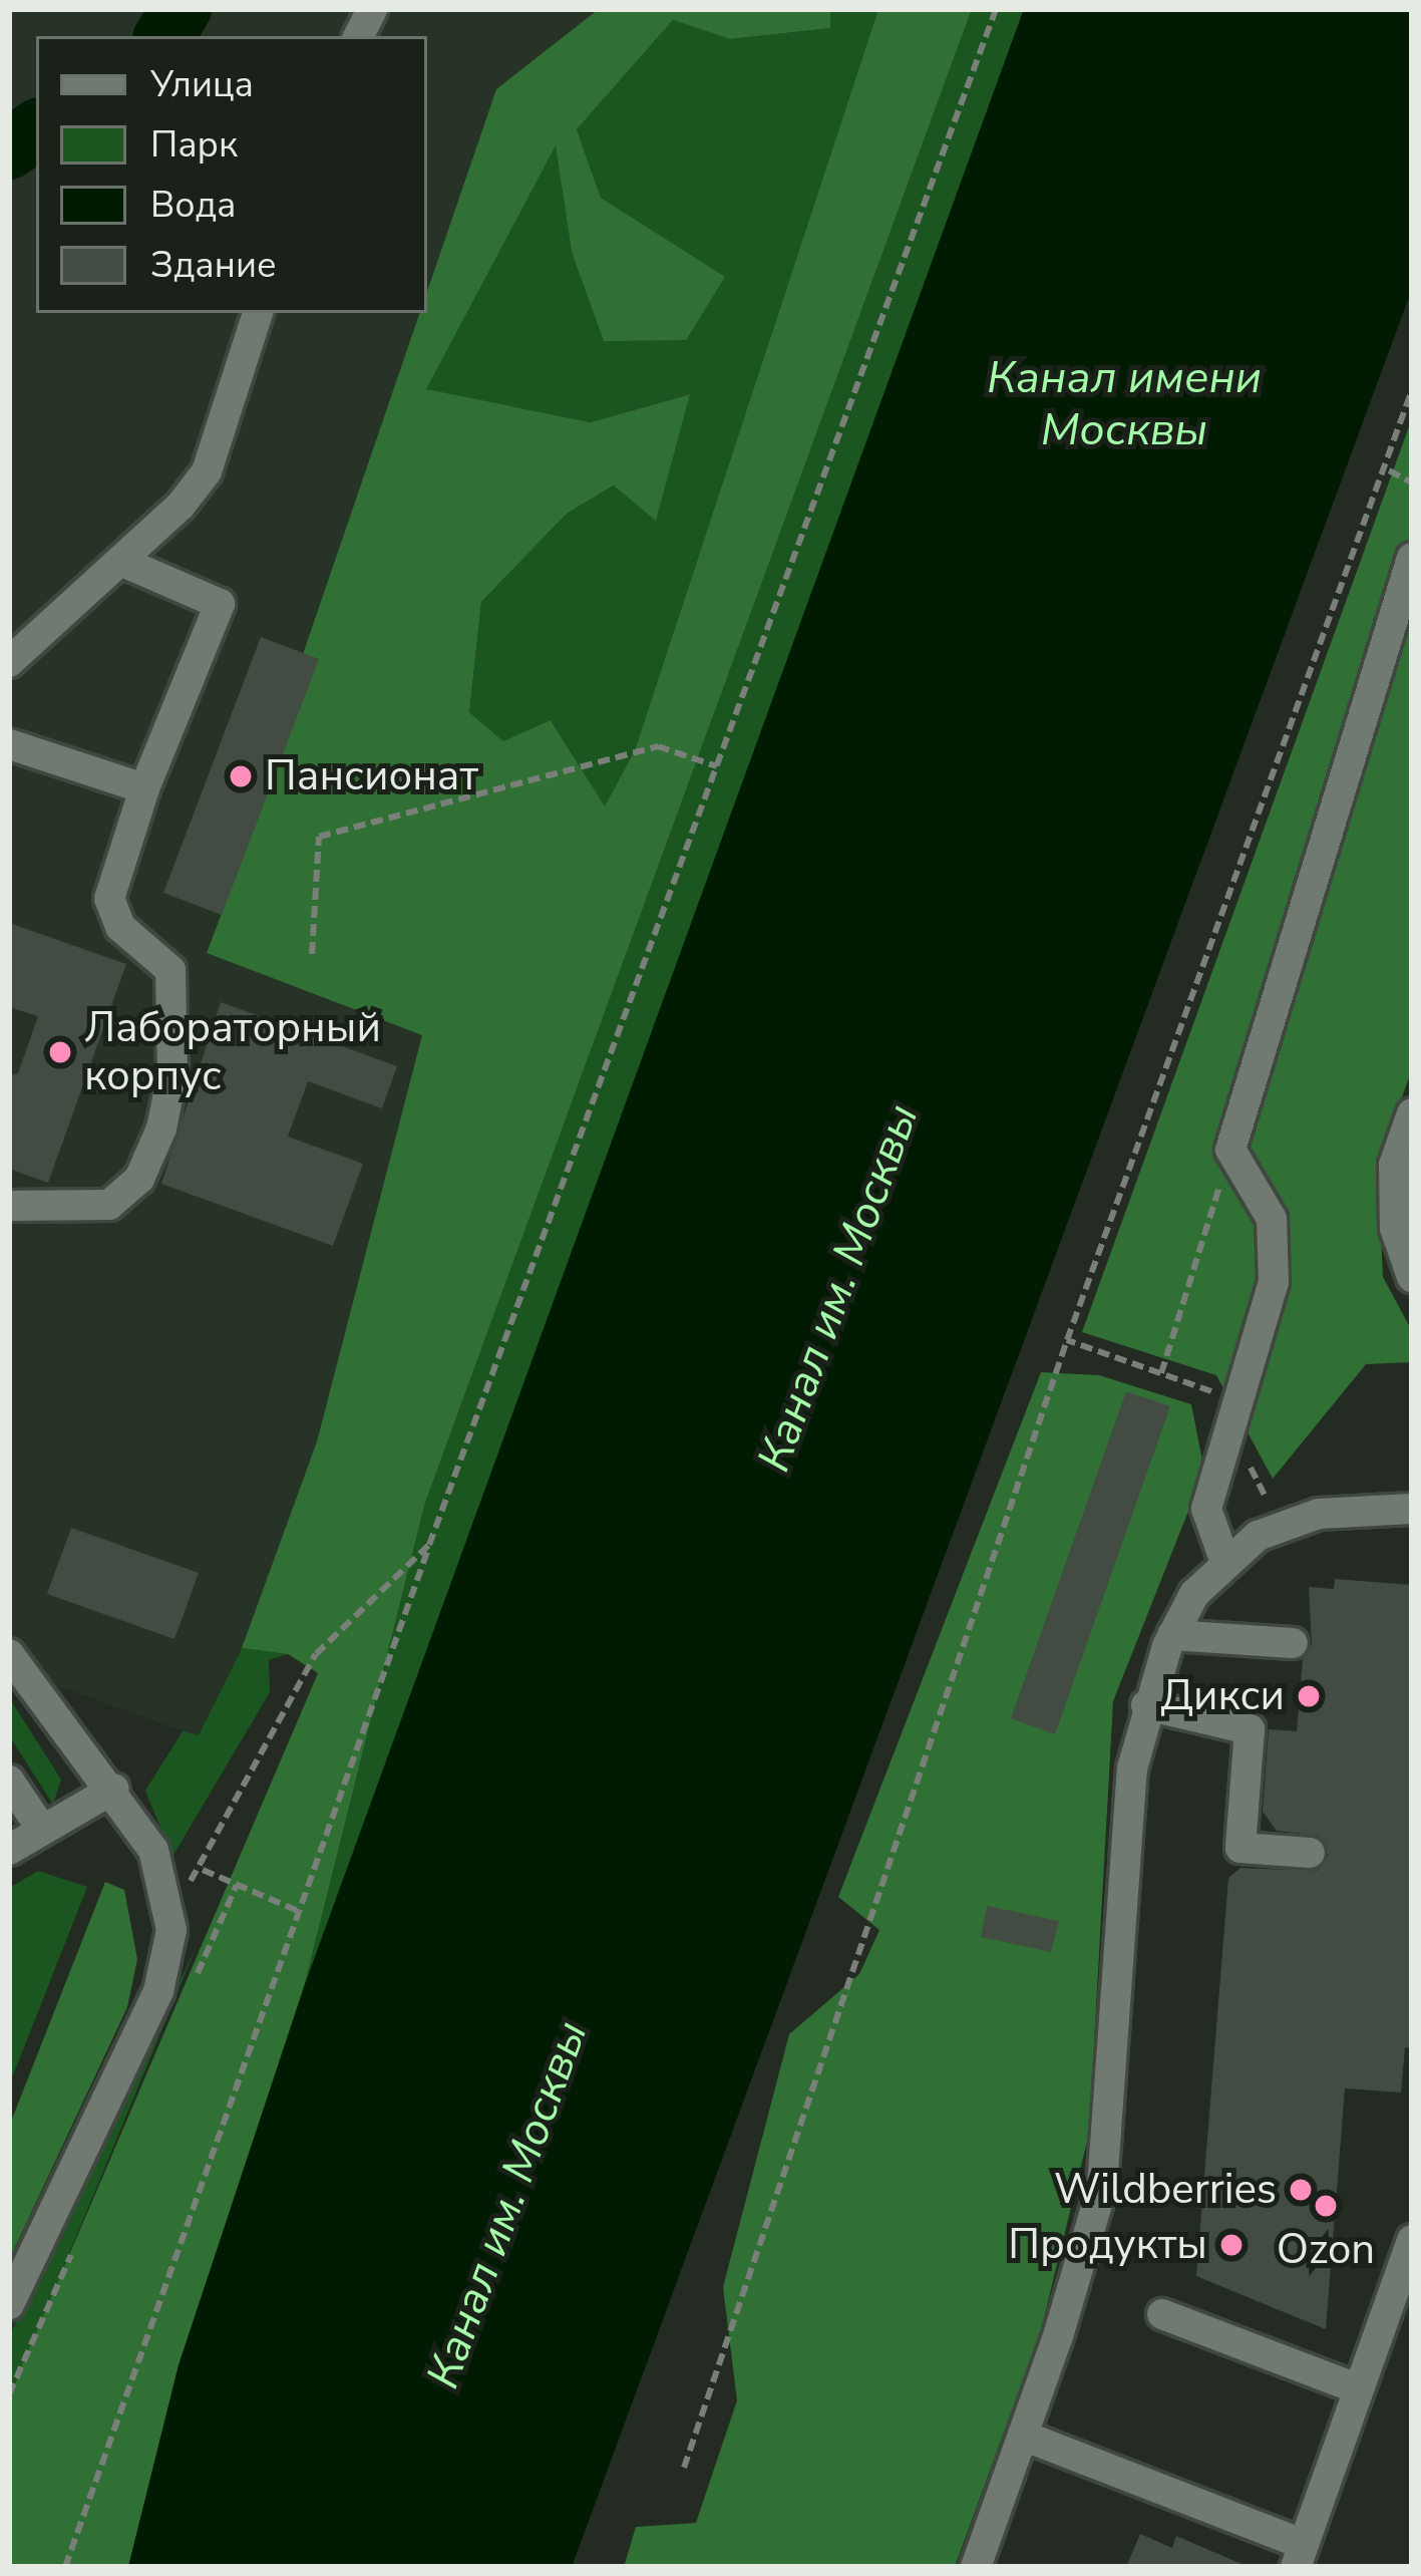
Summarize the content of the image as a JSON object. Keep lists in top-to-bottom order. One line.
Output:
{"water":["Канал имени Москвы","Канал им. Москвы"],"places":["Пансионат","Лабораторный корпус","Дикси","Wildberries","Ozon","Продукты"],"legend":["Улица","Парк","Вода","Здание"]}
